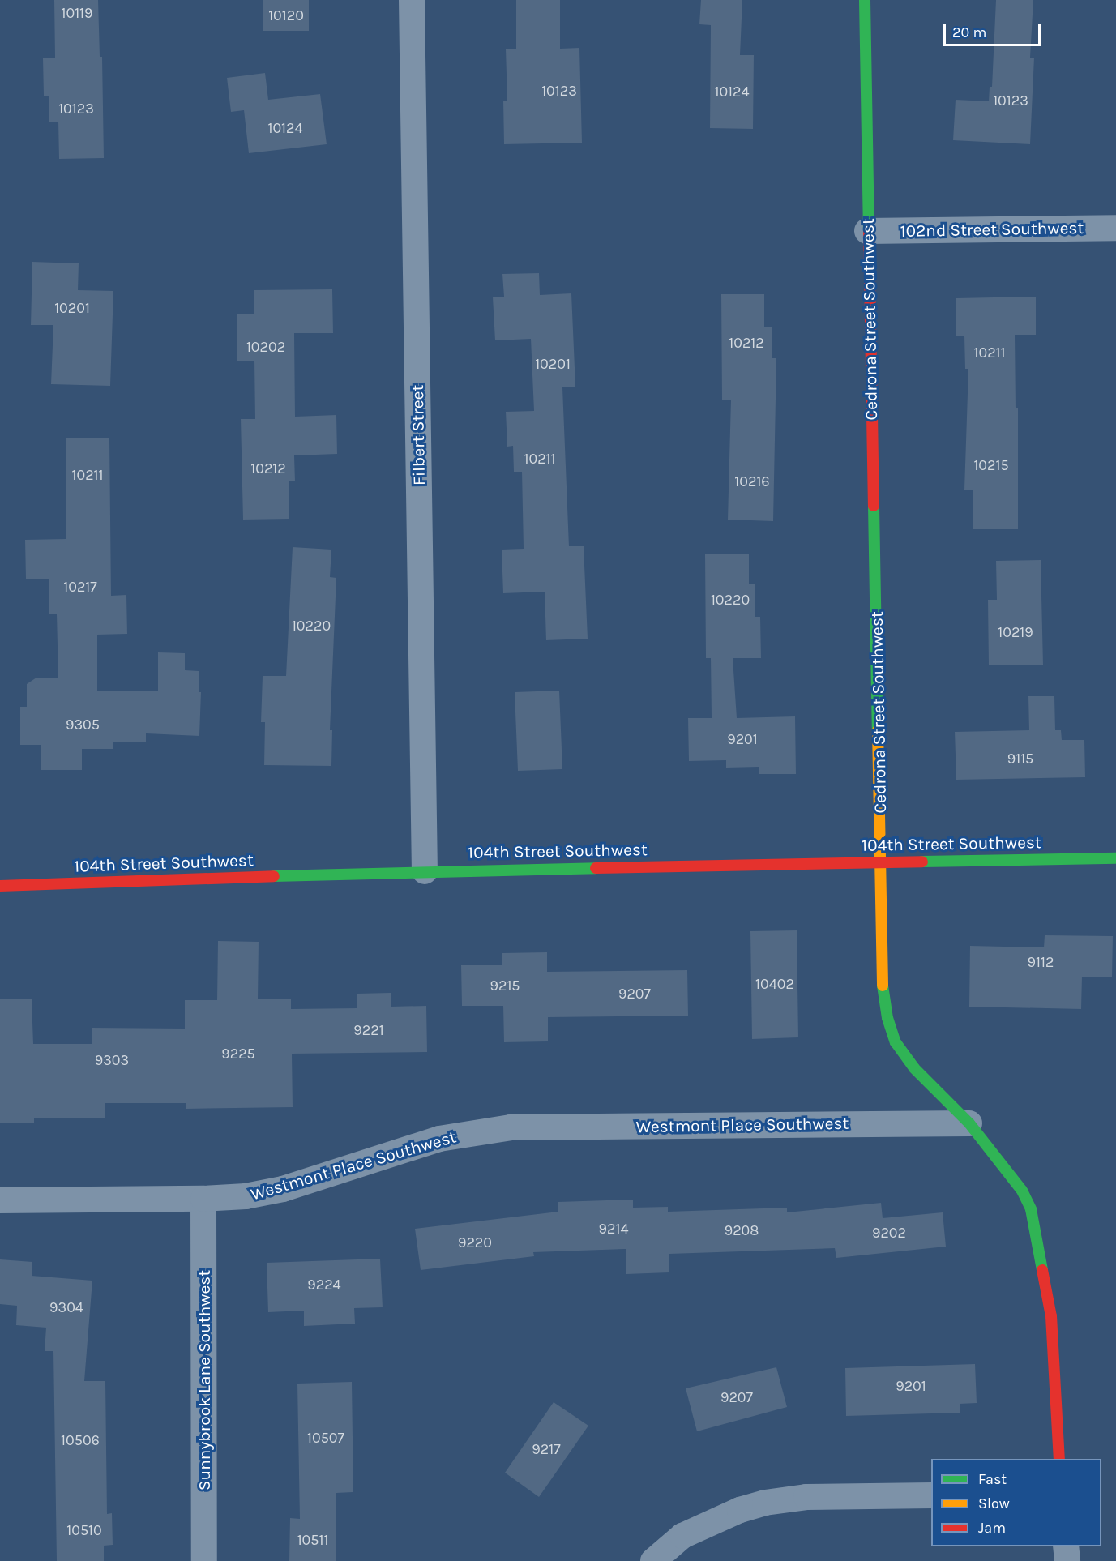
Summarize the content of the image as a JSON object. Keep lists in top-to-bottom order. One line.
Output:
{"streets":{"street":["102nd Street Southwest","Cedrona Street Southwest","Filbert Street","104th Street Southwest","Westmont Place Southwest","Sunnybrook Lane Southwest"]},"crossings":[["102nd Street Southwest","Cedrona Street Southwest"],["Cedrona Street Southwest","104th Street Southwest"],["Cedrona Street Southwest","Westmont Place Southwest"],["Filbert Street","104th Street Southwest"],["Westmont Place Southwest","Sunnybrook Lane Southwest"]],"house_numbers":["10119","10120","10123","10124","10123","10123","10124","10201","10212","10202","10211","10201","10211","10215","10212","10211","10216","10217","10220","10220","10219","9305","9201","9115","9112","10402","9215","9207","9221","9225","9303","9214","9208","9202","9220","9224","9304","9201","9207","10507","10506","9217","10510","10511"],"legend":["Fast","Slow","Jam"],"scale_bar":"20 m"}
